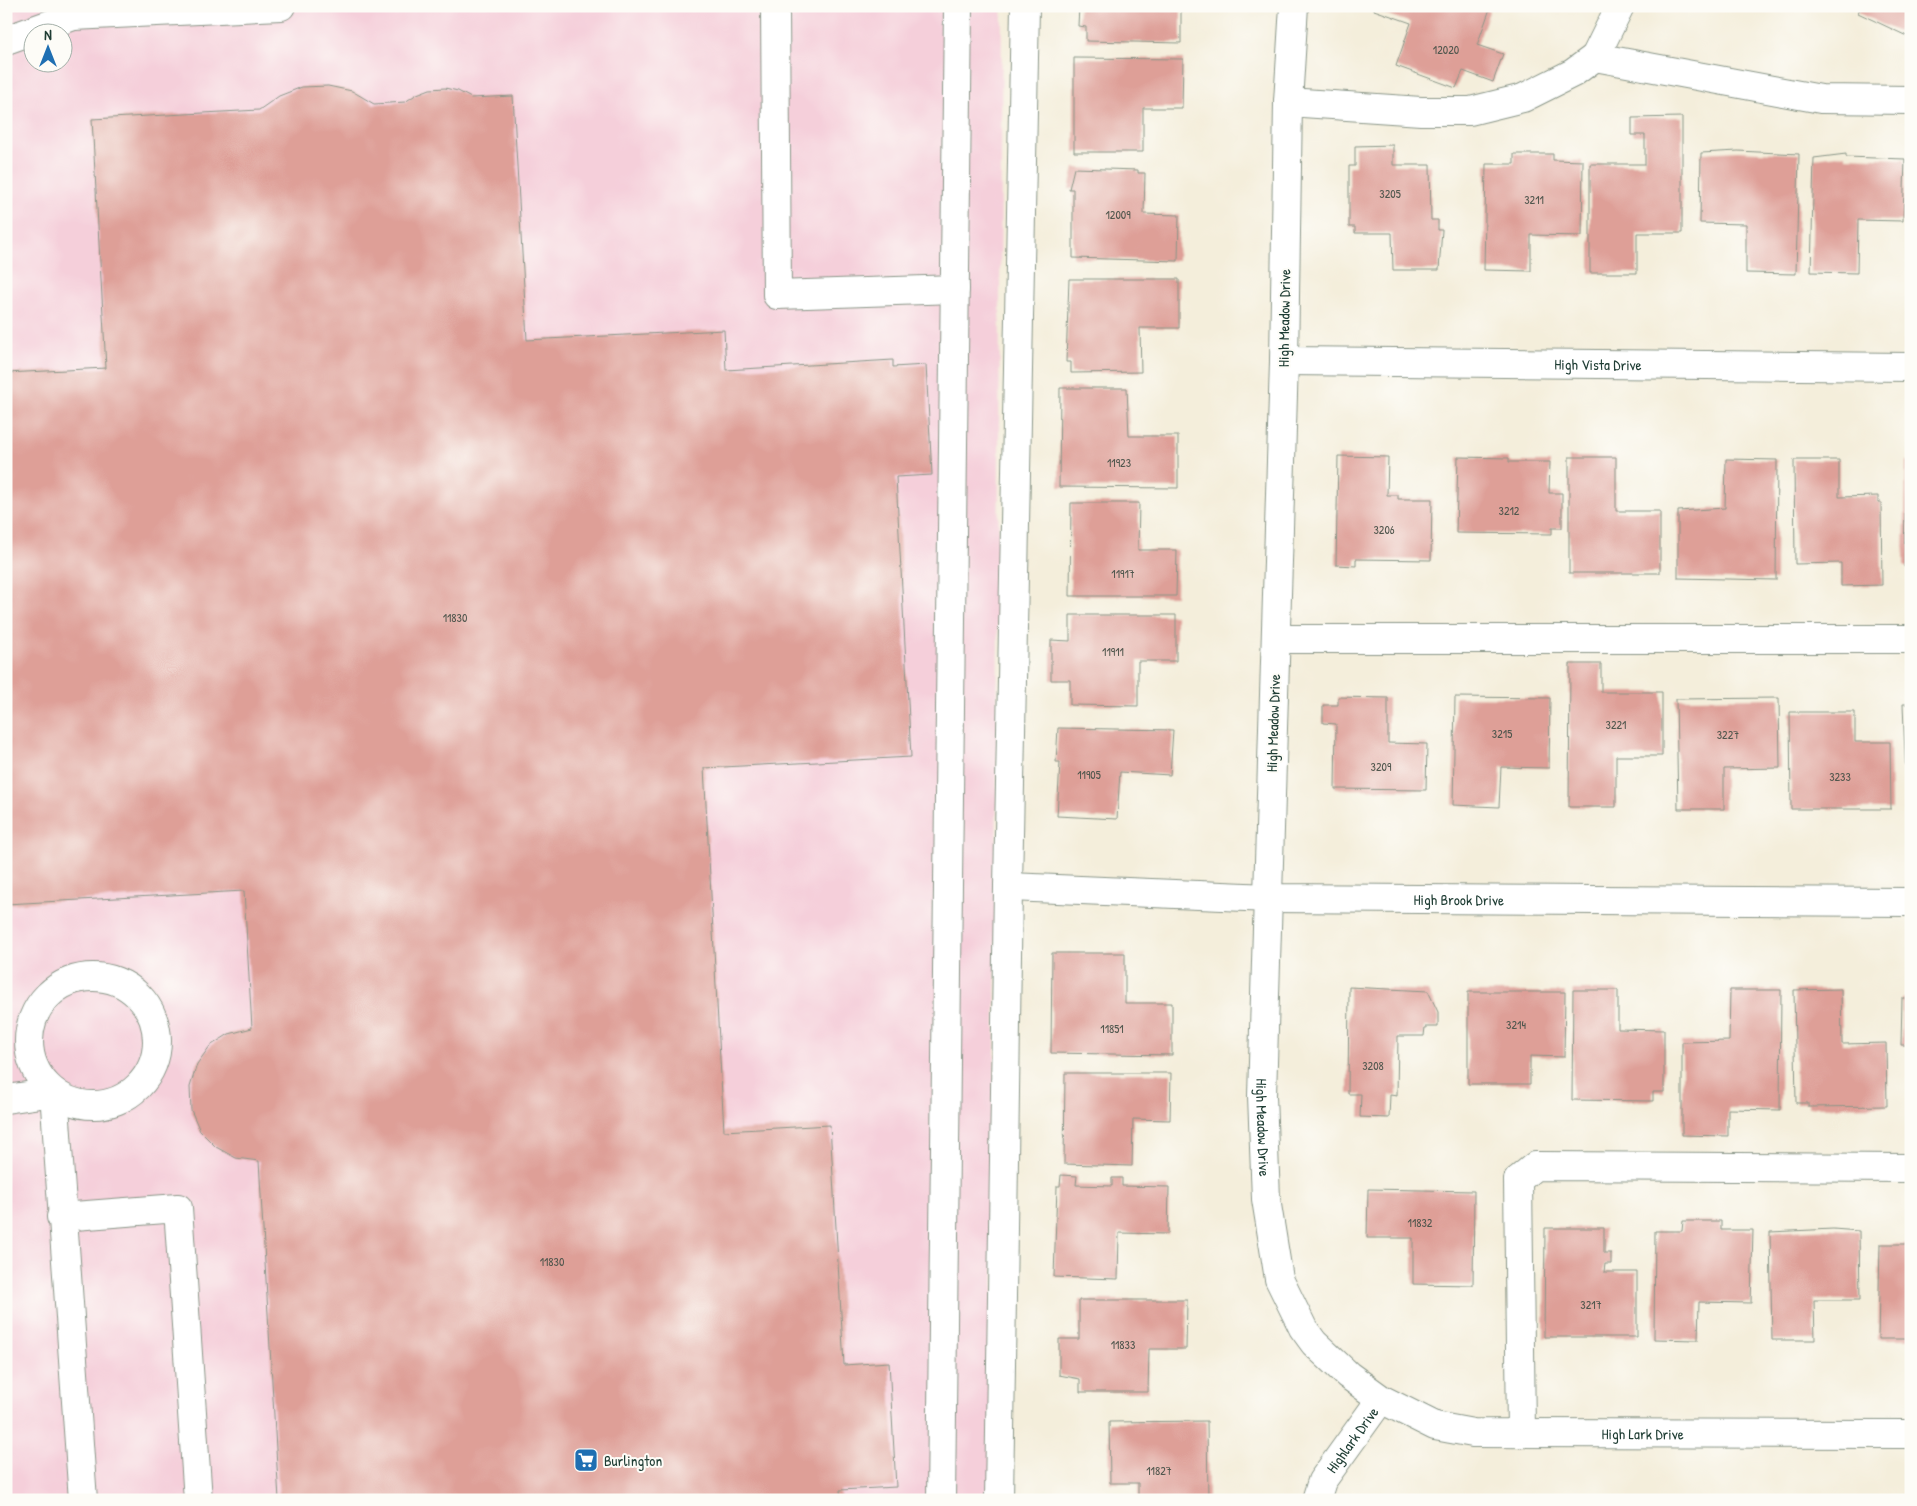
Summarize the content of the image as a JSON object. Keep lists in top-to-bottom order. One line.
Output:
{"streets":{"street":["High Meadow Drive","High Vista Drive","High Brook Drive","High Lark Drive","Highlark Drive"]},"crossings":[["High Meadow Drive","High Vista Drive"],["High Meadow Drive","High Brook Drive"],["High Meadow Drive","High Lark Drive"],["High Meadow Drive","Highlark Drive"],["High Lark Drive","Highlark Drive"]],"places":{"supermarket":["Burlington"]},"house_numbers":["12020","3205","3211","12009","11923","3212","3206","11917","11830","11911","3221","3215","3227","3209","11905","3233","3214","11851","3208","11832","11830","3217","11833","11827"],"north":"top"}
